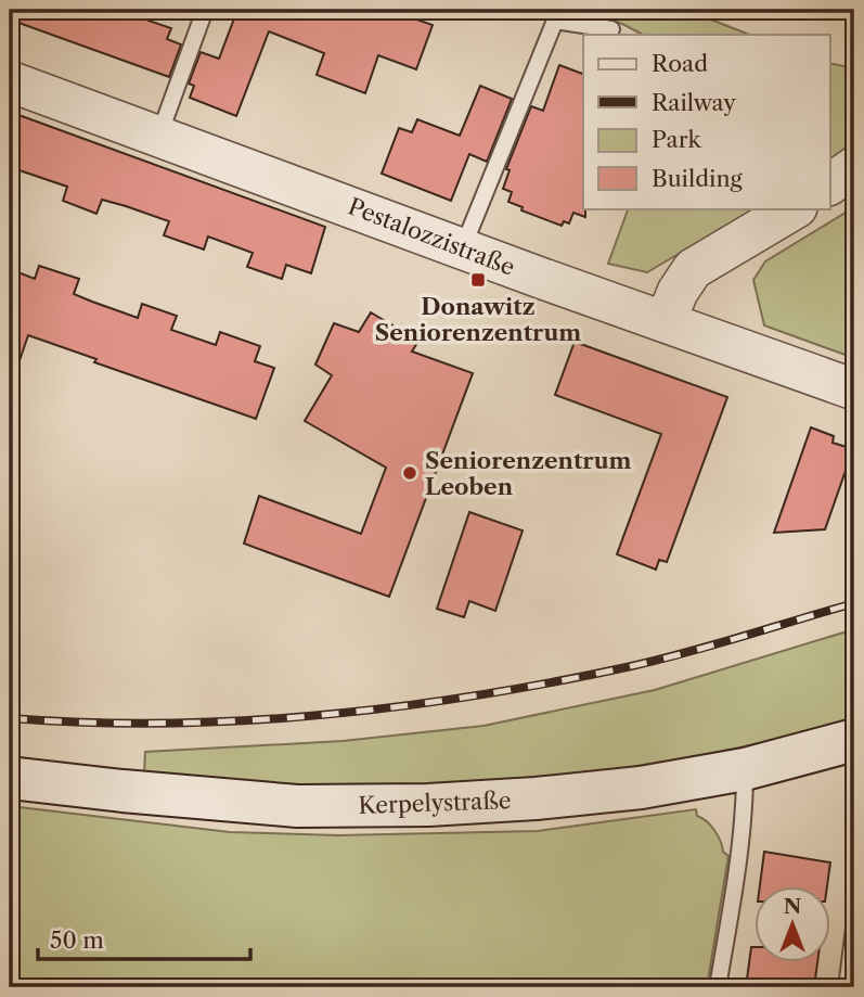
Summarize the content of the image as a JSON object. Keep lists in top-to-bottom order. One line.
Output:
{"streets":{"main road":["Kerpelystraße"],"street":["Pestalozzistraße"]},"places":{"transit":["Donawitz Seniorenzentrum"],"other":["Seniorenzentrum Leoben"]},"legend":["Road","Railway","Park","Building"],"scale_bar":"50 m","north":"top"}
